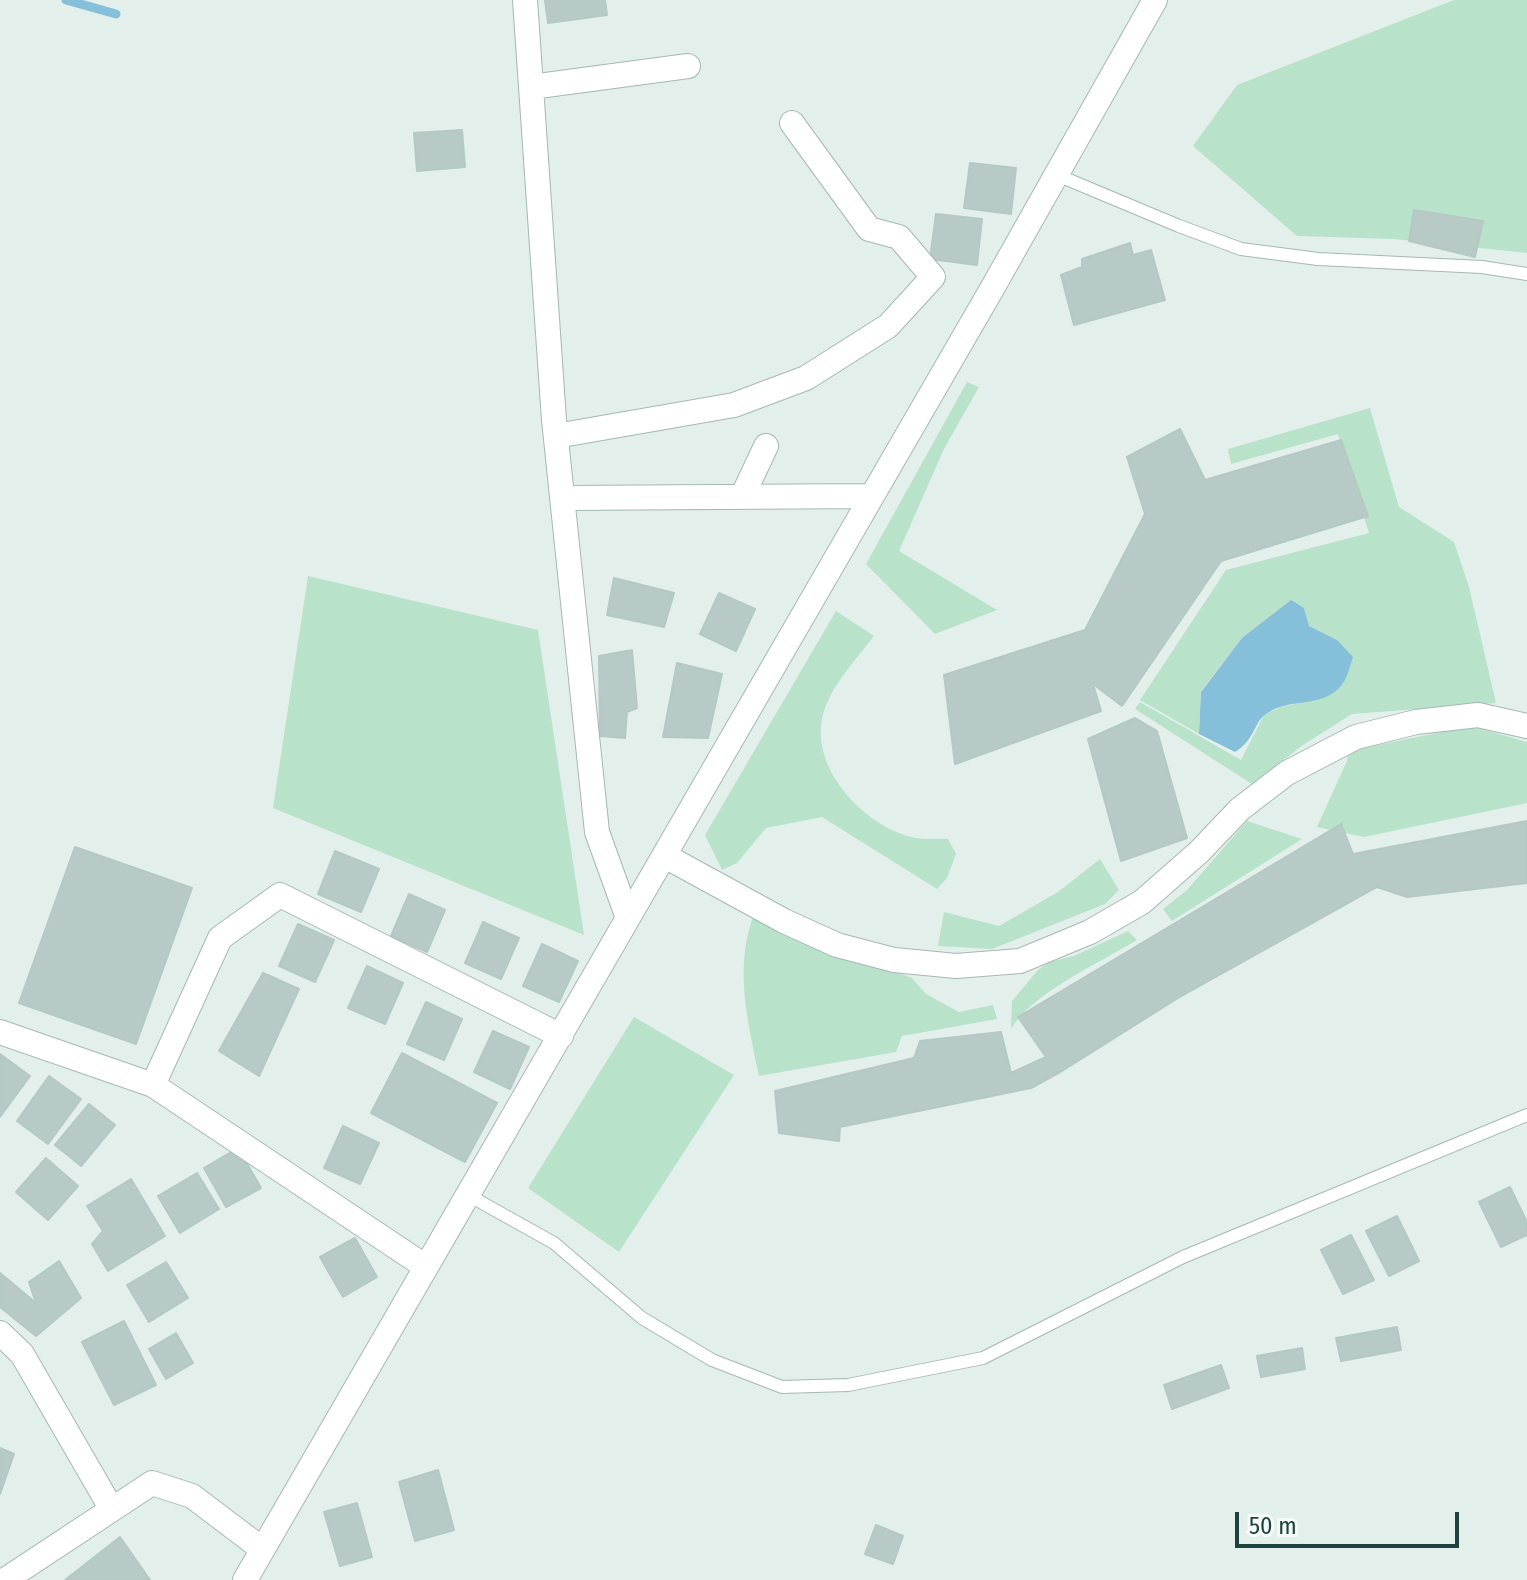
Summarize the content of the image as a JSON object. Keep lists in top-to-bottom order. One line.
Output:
{"scale_bar":"50 m"}
